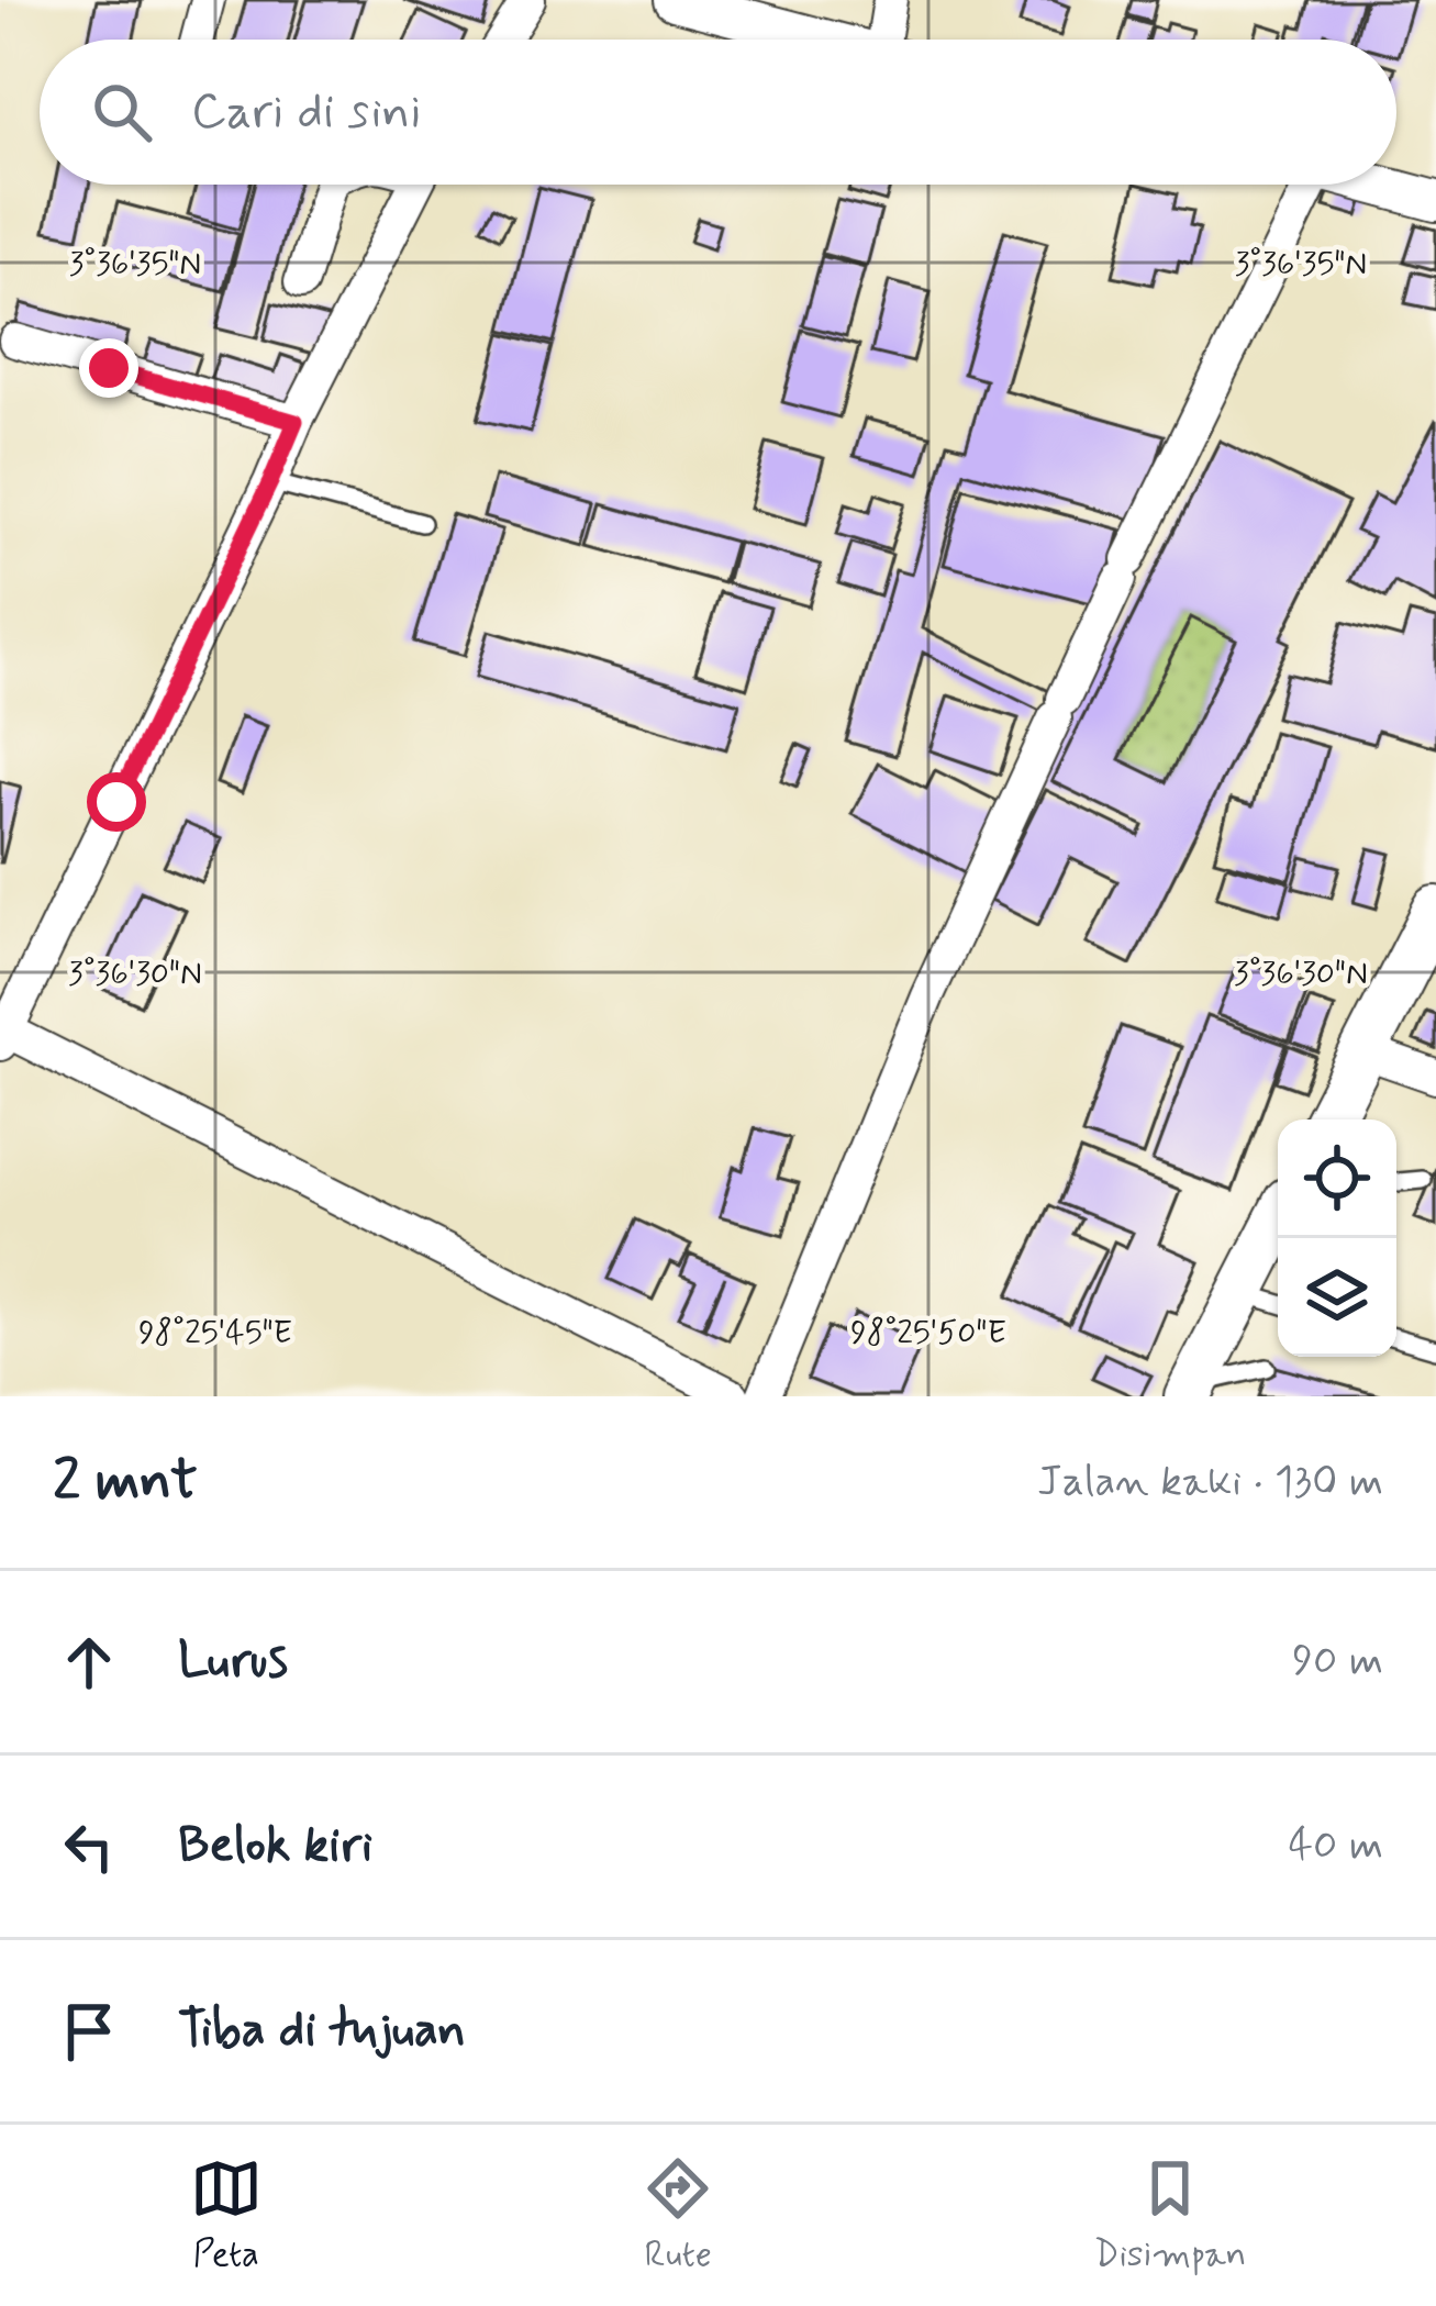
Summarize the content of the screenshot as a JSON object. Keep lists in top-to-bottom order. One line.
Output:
{"page":{"search":"Cari di sini","heading":["2 mnt","Jalan kaki · 130 m"],"list":[["Lurus","90 m"],["Belok kiri","40 m"],"Tiba di tujuan"],"nav":["Peta","Rute","Disimpan"]},"coordinates":["3°36'35\"N","3°36'30\"N","98°25'45\"E","98°25'50\"E"]}
